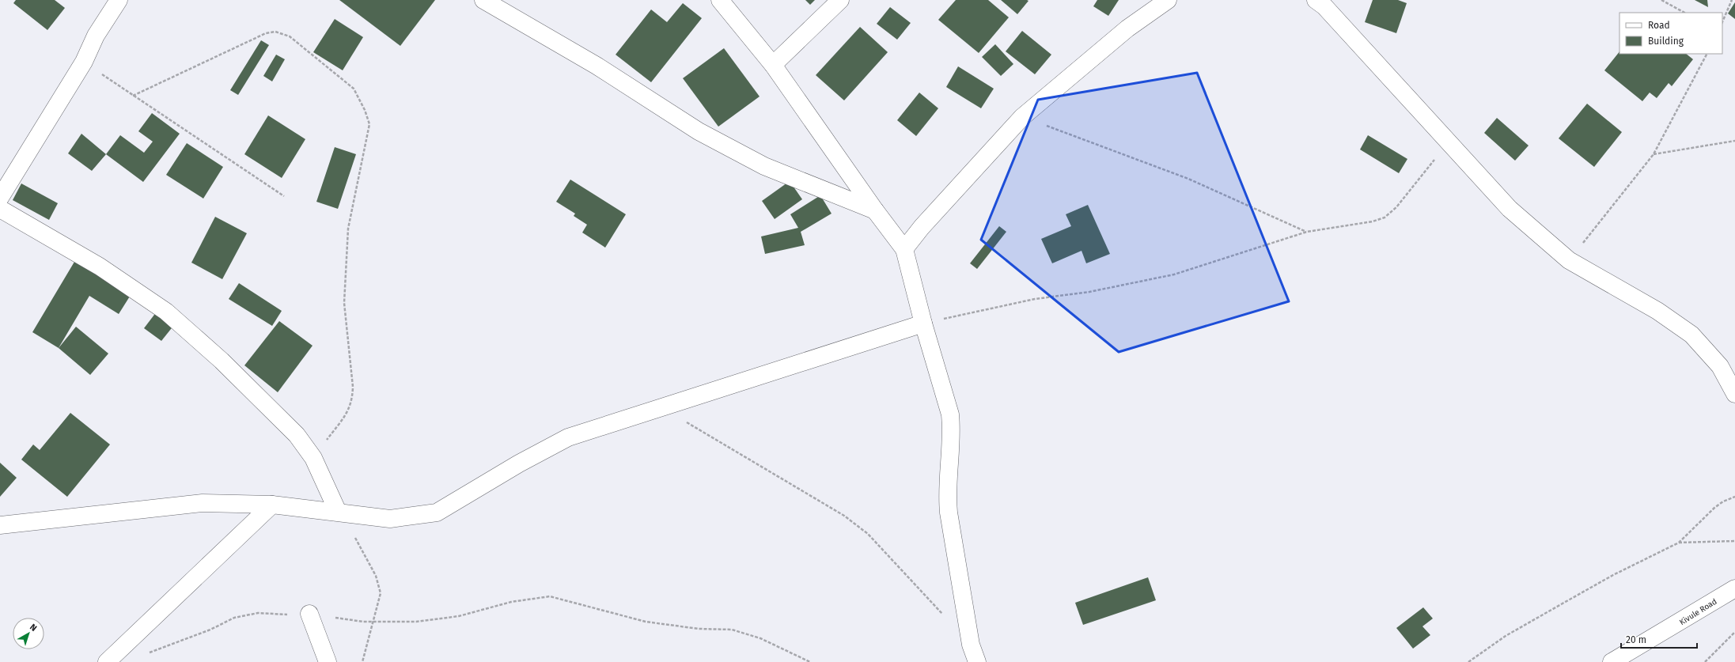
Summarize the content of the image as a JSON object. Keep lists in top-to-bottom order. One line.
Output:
{"streets":{"street":["Kivule Road"]},"legend":["Road","Building"],"scale_bar":"20 m","north":"top right"}
